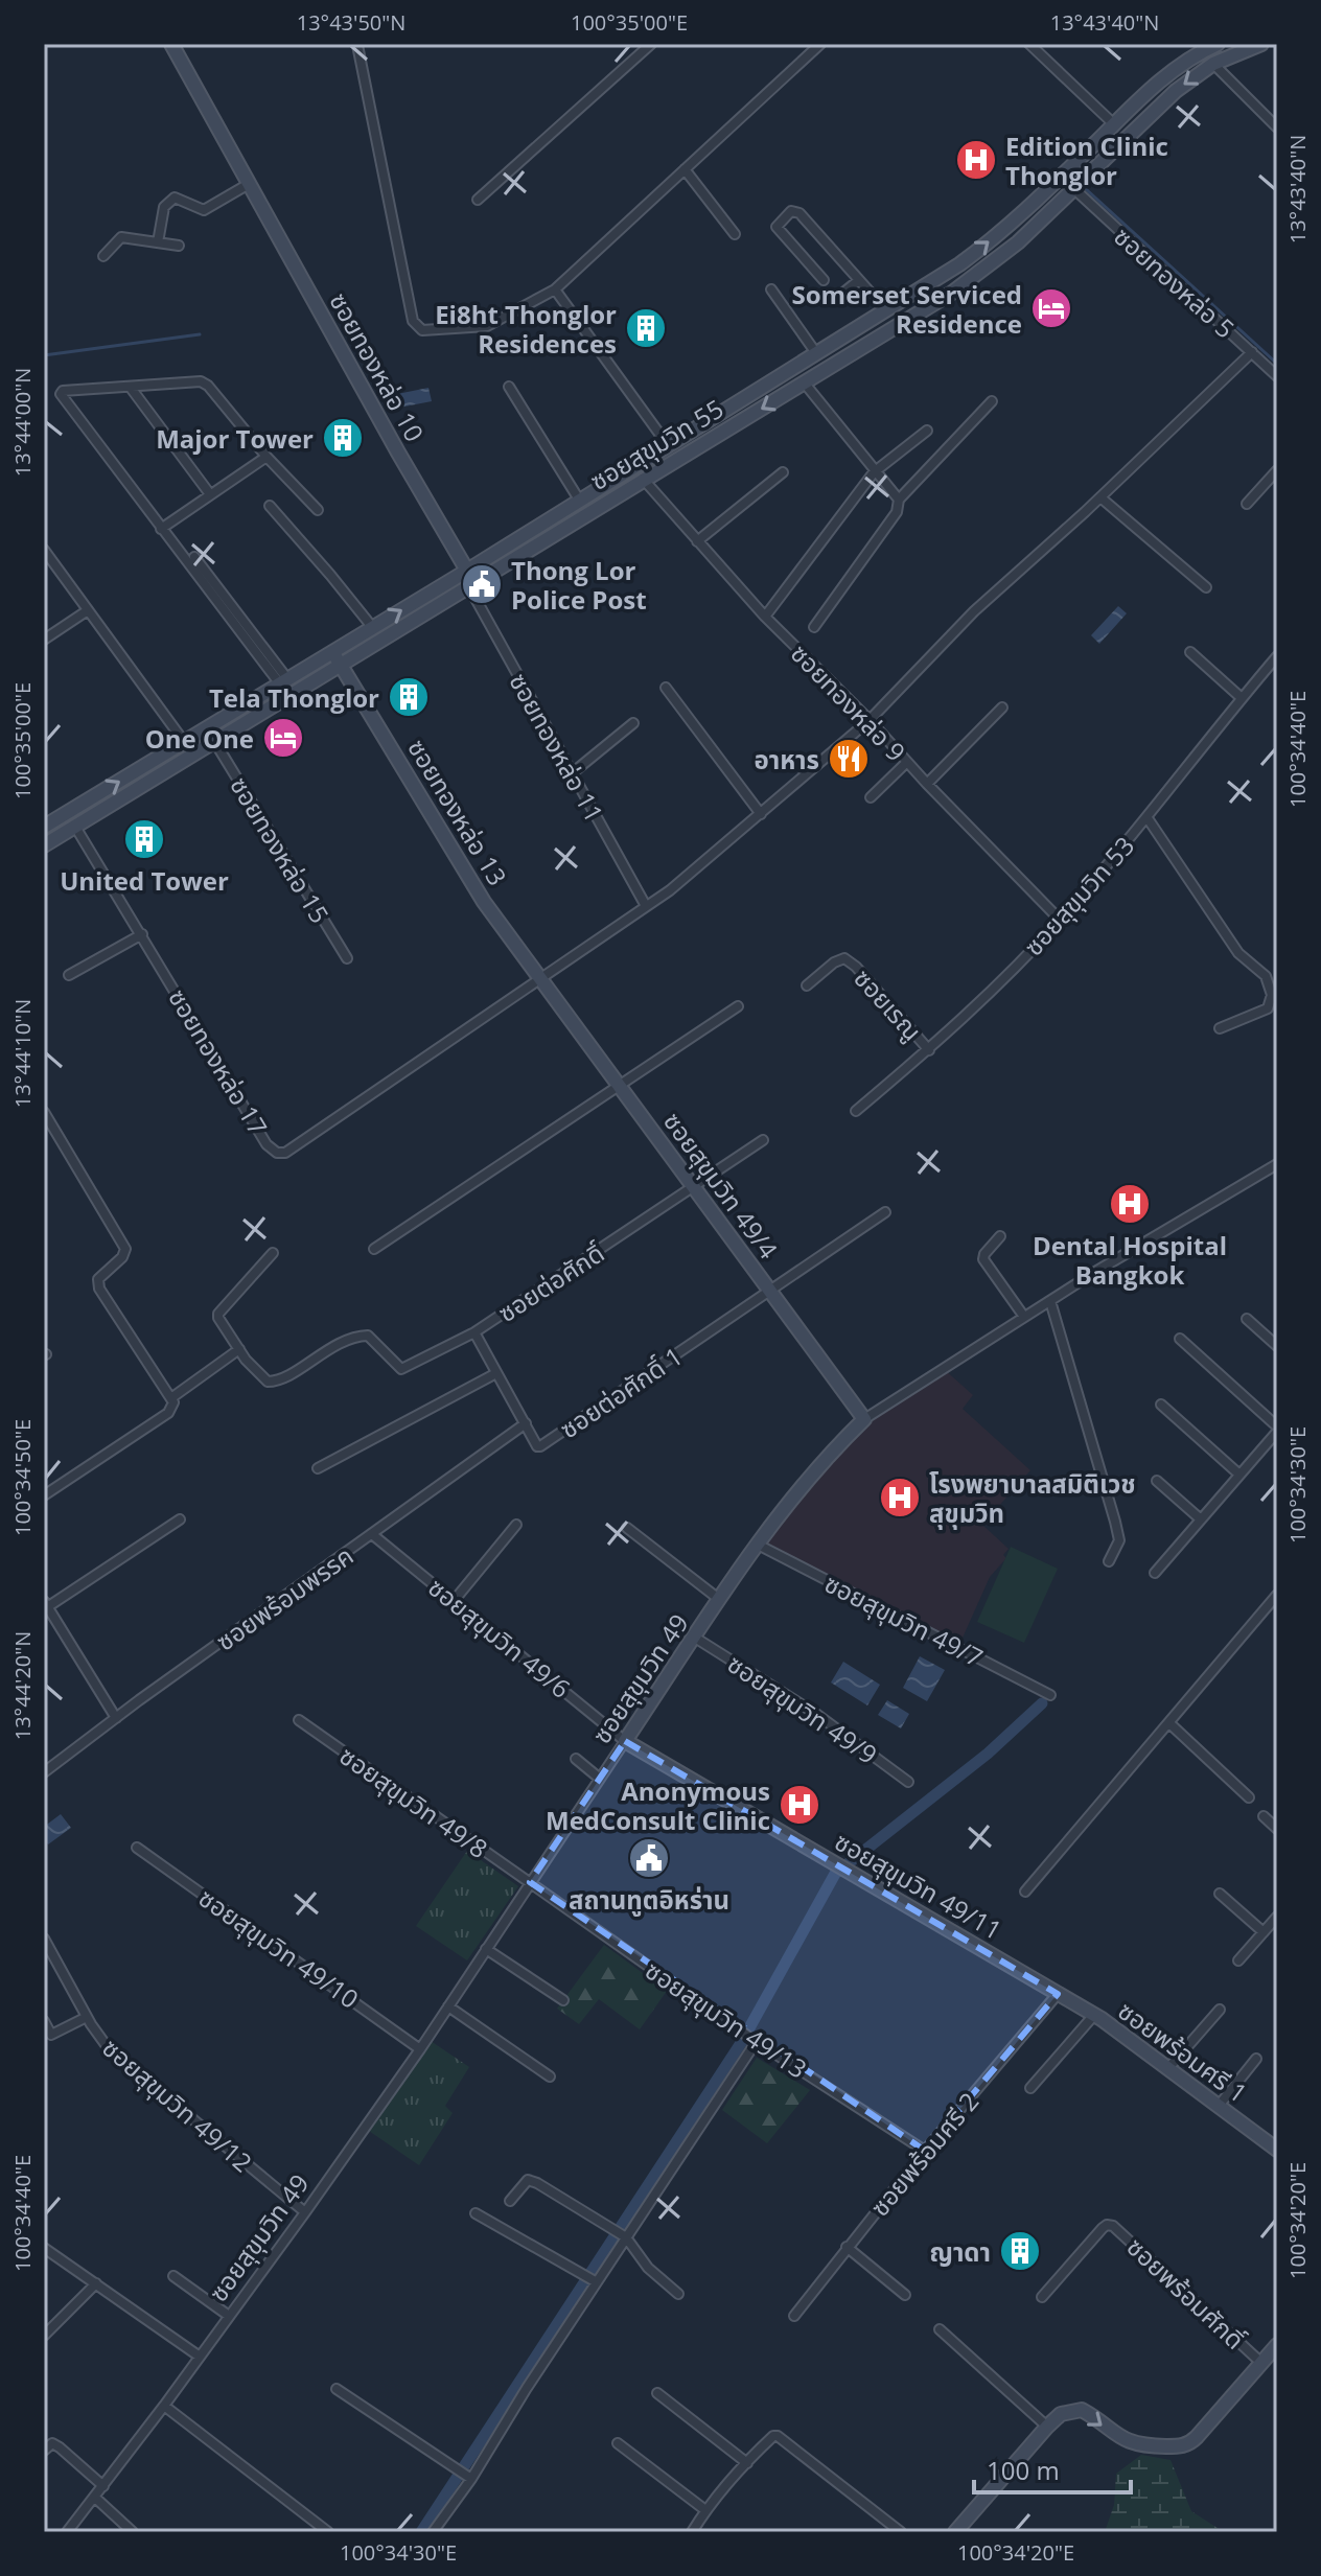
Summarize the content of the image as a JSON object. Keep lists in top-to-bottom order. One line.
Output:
{"streets":{"street":["ซอยทองหล่อ 5","ซอยทองหล่อ 10","ซอยสุขุมวิท 55","ซอยทองหล่อ 9","ซอยทองหล่อ 11","ซอยทองหล่อ 13","ซอยทองหล่อ 15","ซอยสุขุมวิท 53","ซอยเรณู","ซอยทองหล่อ 17","ซอยสุขุมวิท 49/4","ซอยต่อศักดิ์","ซอยต่อศักดิ์ 1","ซอยพร้อมพรรค","ซอยสุขุมวิท 49/7","ซอยสุขุมวิท 49/6","ซอยสุขุมวิท 49","ซอยสุขุมวิท 49/9","ซอยสุขุมวิท 49/8","ซอยสุขุมวิท 49/11","ซอยสุขุมวิท 49/10","ซอยสุขุมวิท 49/13","ซอยพร้อมศรี 1","ซอยสุขุมวิท 49/12","ซอยพร้อมศรี 2","ซอยพร้อมศักดิ์"]},"crossings":[["ซอยทองหล่อ 5","ซอยสุขุมวิท 55"],["ซอยทองหล่อ 10","ซอยสุขุมวิท 55"],["ซอยสุขุมวิท 55","ซอยทองหล่อ 9"],["ซอยสุขุมวิท 55","ซอยทองหล่อ 11"],["ซอยสุขุมวิท 55","ซอยทองหล่อ 13"],["ซอยสุขุมวิท 55","ซอยทองหล่อ 15"],["ซอยสุขุมวิท 55","ซอยทองหล่อ 17"],["ซอยทองหล่อ 9","ซอยสุขุมวิท 53"],["ซอยทองหล่อ 13","ซอยทองหล่อ 17"],["ซอยทองหล่อ 13","ซอยสุขุมวิท 49/4"],["ซอยสุขุมวิท 53","ซอยเรณู"],["ซอยทองหล่อ 17","ซอยสุขุมวิท 49/4"],["ซอยสุขุมวิท 49/4","ซอยต่อศักดิ์"],["ซอยสุขุมวิท 49/4","ซอยต่อศักดิ์ 1"],["ซอยสุขุมวิท 49/4","ซอยสุขุมวิท 49"],["ซอยต่อศักดิ์","ซอยต่อศักดิ์ 1"],["ซอยต่อศักดิ์ 1","ซอยพร้อมพรรค"],["ซอยพร้อมพรรค","ซอยสุขุมวิท 49/6"],["ซอยสุขุมวิท 49/7","ซอยสุขุมวิท 49"],["ซอยสุขุมวิท 49/6","ซอยสุขุมวิท 49"],["ซอยสุขุมวิท 49/6","ซอยสุขุมวิท 49/11"],["ซอยสุขุมวิท 49","ซอยสุขุมวิท 49/9"],["ซอยสุขุมวิท 49","ซอยสุขุมวิท 49/8"],["ซอยสุขุมวิท 49","ซอยสุขุมวิท 49/11"],["ซอยสุขุมวิท 49","ซอยสุขุมวิท 49/10"],["ซอยสุขุมวิท 49","ซอยสุขุมวิท 49/13"],["ซอยสุขุมวิท 49","ซอยสุขุมวิท 49/12"],["ซอยสุขุมวิท 49/8","ซอยสุขุมวิท 49/13"],["ซอยสุขุมวิท 49/11","ซอยพร้อมศรี 1"],["ซอยสุขุมวิท 49/11","ซอยพร้อมศรี 2"],["ซอยสุขุมวิท 49/13","ซอยพร้อมศรี 2"],["ซอยพร้อมศรี 1","ซอยพร้อมศรี 2"]],"places":{"hospital":["Edition Clinic Thonglor","Dental Hospital Bangkok","โรงพยาบาลสมิติเวช สุขุมวิท","Anonymous MedConsult Clinic"],"hotel":["Somerset Serviced Residence","One One"],"building":["Ei8ht Thonglor Residences","Major Tower","Tela Thonglor","United Tower","ญาดา"],"public building":["Thong Lor Police Post","สถานทูตอิหร่าน"],"restaurant":["อาหาร"]},"scale_bar":"100 m","coordinates":["13°43'50\"N","100°35'00\"E","13°43'40\"N","13°44'00\"N","100°34'40\"E","13°44'10\"N","100°34'50\"E","100°34'30\"E","13°44'20\"N","100°34'20\"E"]}
